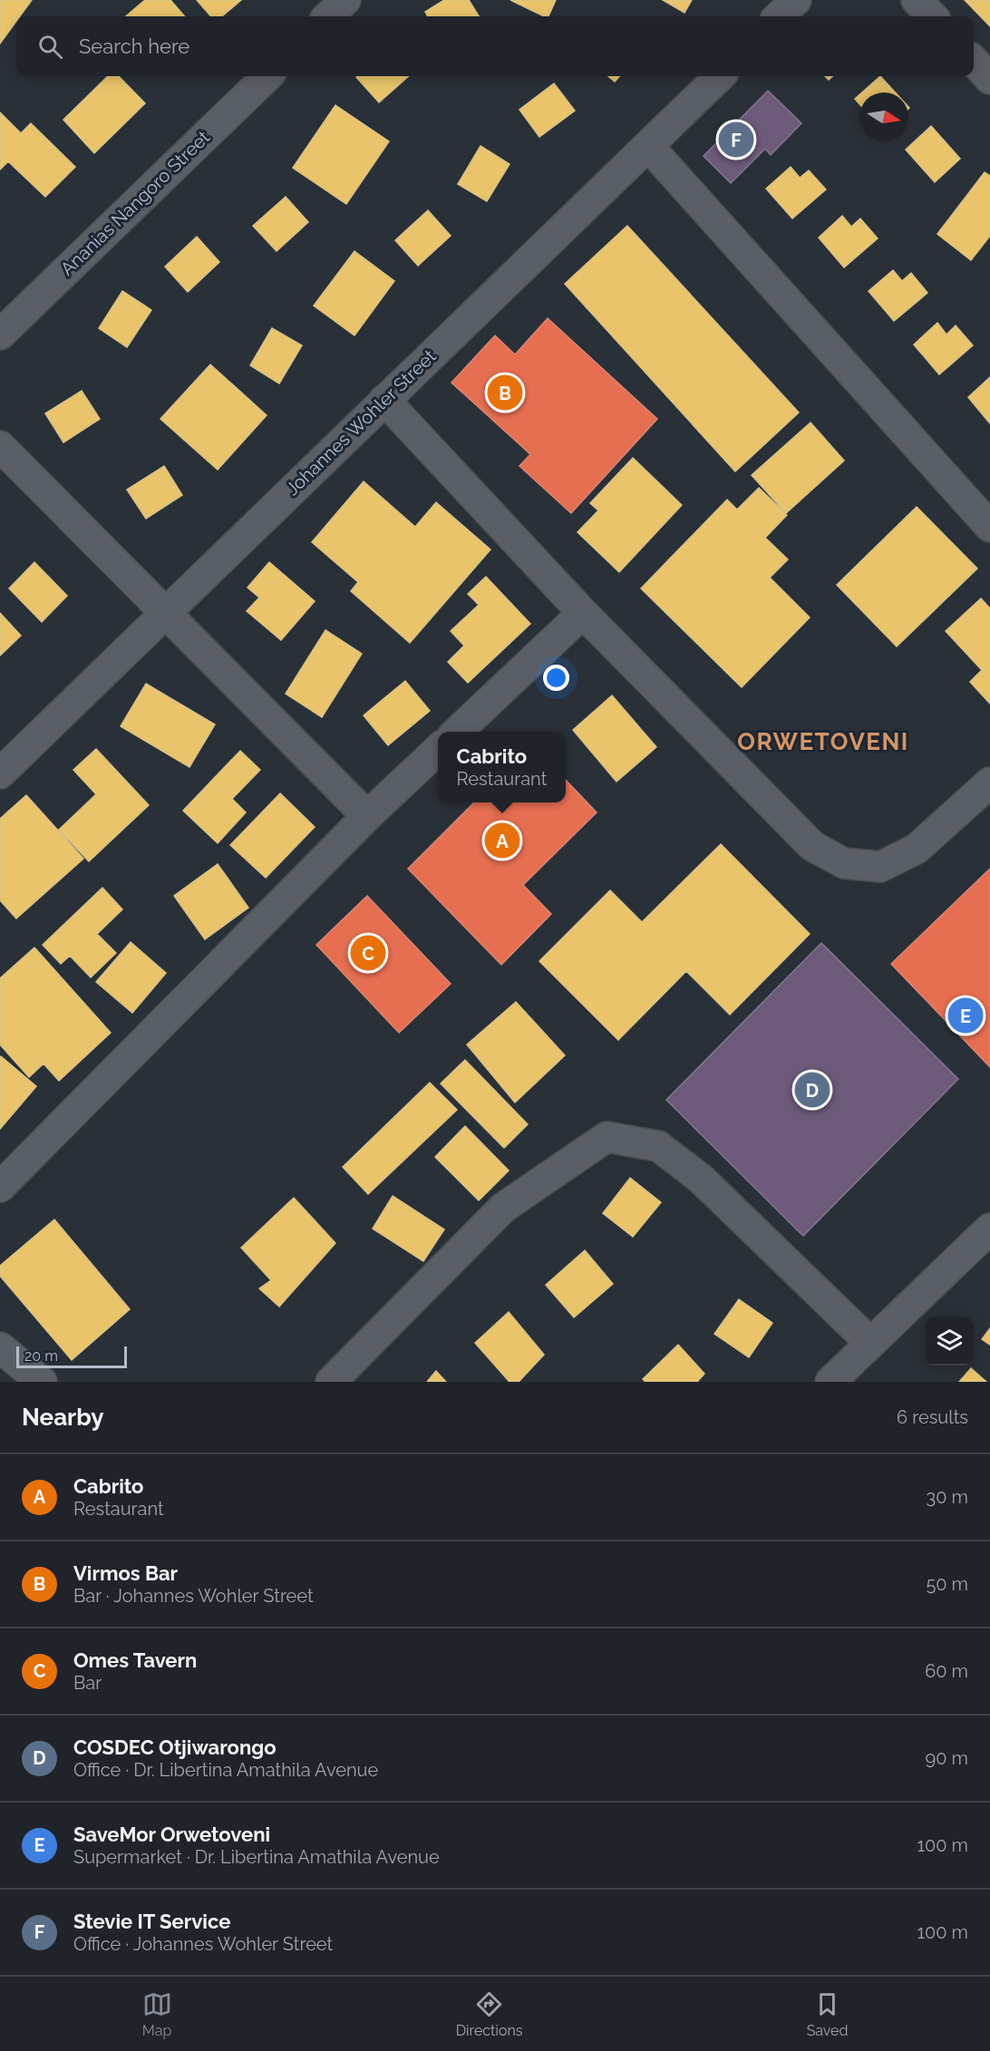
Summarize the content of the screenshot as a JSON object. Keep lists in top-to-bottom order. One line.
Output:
{"streets":{"street":["Ananias Nangoro Street","Johannes Wohler Street"]},"districts":["ORWETOVENI"],"scale_bar":"20 m","north":"right","page":{"search":"Search here","pins":["F","B","A","C","E","D"],"popup":["Cabrito","Restaurant"],"scale":"20 m","heading":["Nearby","6 results"],"list":[{"mark":"A","name":"Cabrito","note":"Restaurant","value":"30 m"},{"mark":"B","name":"Virmos Bar","note":"Bar · Johannes Wohler Street","value":"50 m"},{"mark":"C","name":"Omes Tavern","note":"Bar","value":"60 m"},{"mark":"D","name":"COSDEC Otjiwarongo","note":"Office · Dr. Libertina Amathila Avenue","value":"90 m"},{"mark":"E","name":"SaveMor Orwetoveni","note":"Supermarket · Dr. Libertina Amathila Avenue","value":"100 m"},{"mark":"F","name":"Stevie IT Service","note":"Office · Johannes Wohler Street","value":"100 m"}],"nav":["Map","Directions","Saved"]}}
